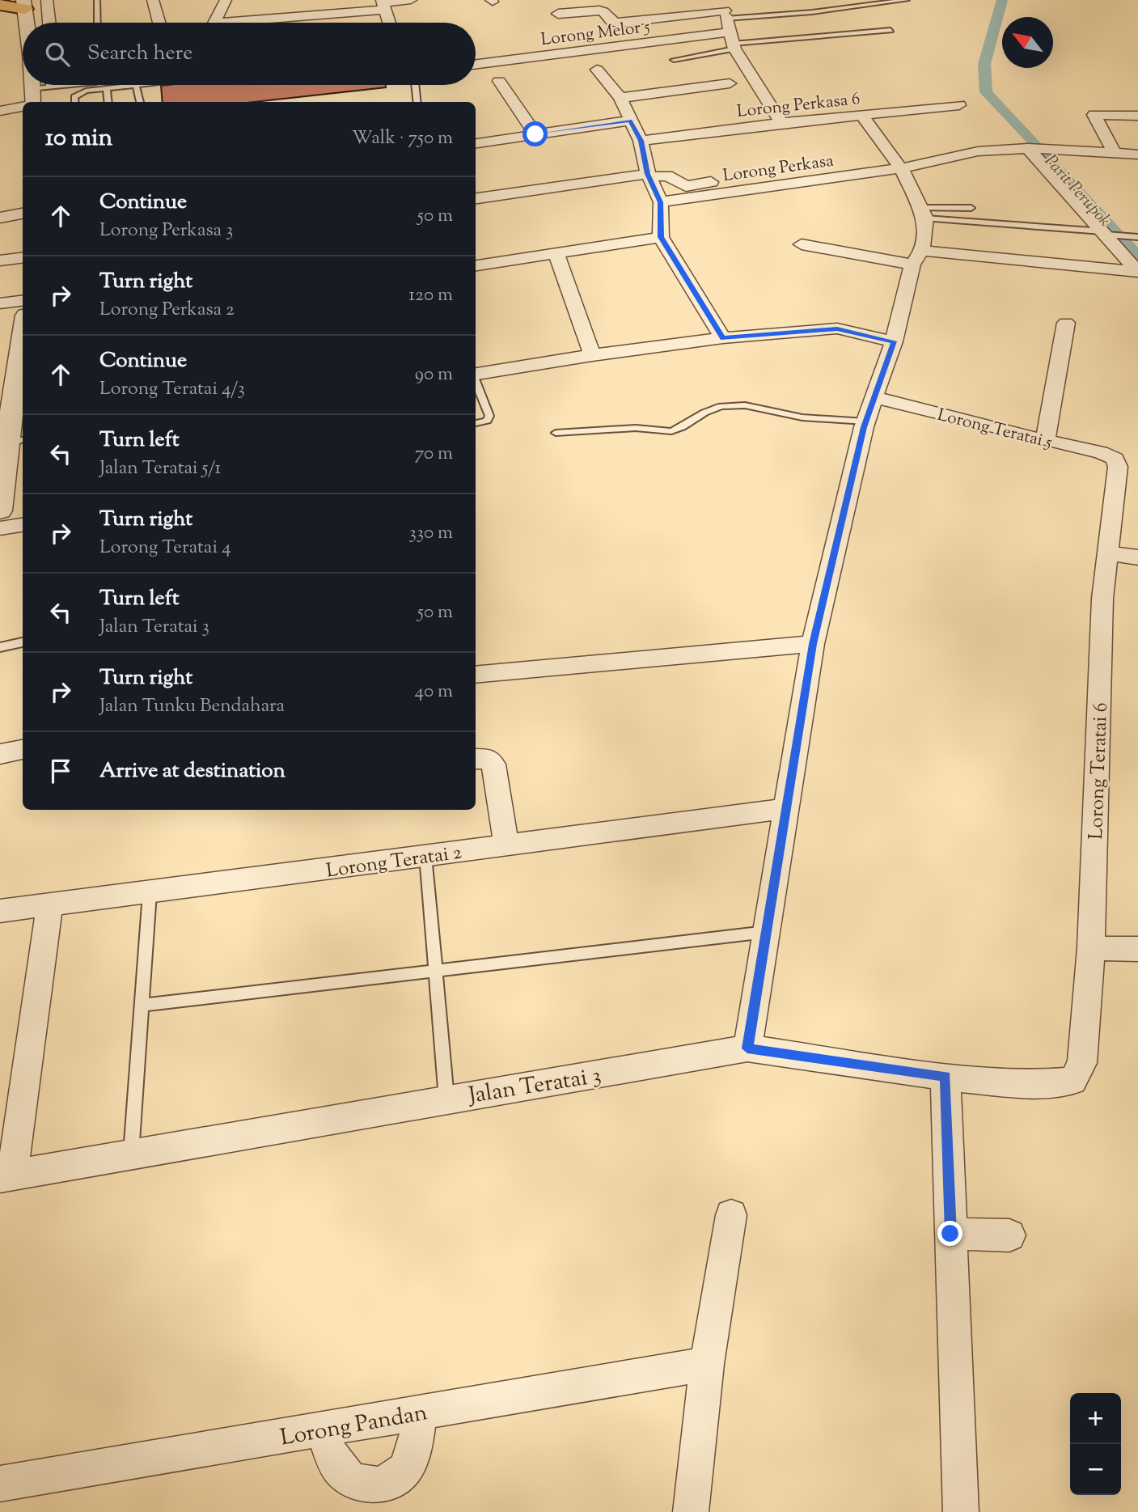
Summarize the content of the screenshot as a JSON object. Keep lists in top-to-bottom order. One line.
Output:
{"streets":{"street":["Lorong Melor 5","Lorong Perkasa 6","Lorong Perkasa","Lorong Teratai 5","Lorong Teratai 6","Lorong Teratai 2","Jalan Teratai 3","Lorong Pandan"]},"crossings":[["Lorong Teratai 5","Lorong Teratai 6"],["Lorong Teratai 6","Jalan Teratai 3"]],"water":["Parit Perupok"],"north":"top left","page":{"search":"Search here","heading":["10 min","Walk · 750 m"],"list":[["Continue","Lorong Perkasa 3","50 m"],["Turn right","Lorong Perkasa 2","120 m"],["Continue","Lorong Teratai 4/3","90 m"],["Turn left","Jalan Teratai 5/1","70 m"],["Turn right","Lorong Teratai 4","330 m"],["Turn left","Jalan Teratai 3","50 m"],["Turn right","Jalan Tunku Bendahara","40 m"],"Arrive at destination"],"map_buttons":["+","−"]}}
